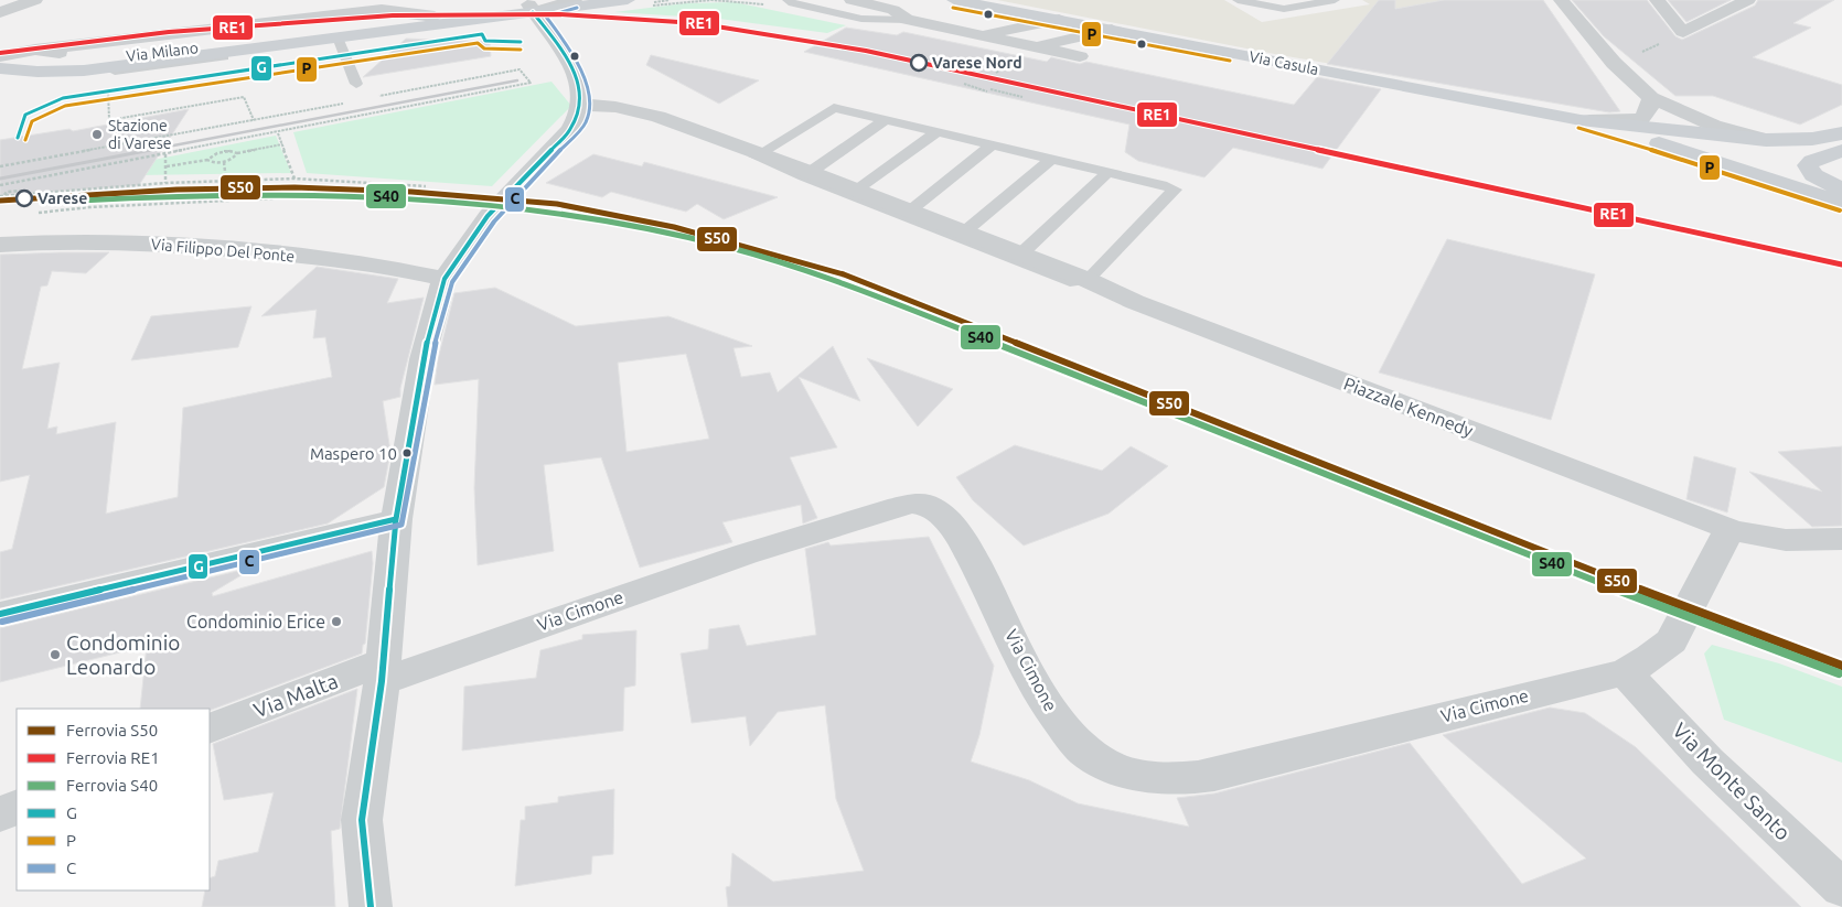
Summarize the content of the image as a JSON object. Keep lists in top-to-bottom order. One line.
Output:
{"streets":{"main road":["Via Milano","Via Casula"],"street":["Via Filippo Del Ponte","Piazzale Kennedy","Via Cimone","Via Malta","Via Monte Santo"]},"crossings":[["Piazzale Kennedy","Via Cimone"],["Via Cimone","Via Malta"],["Via Cimone","Via Monte Santo"]],"places":["Varese Nord","Stazione di Varese","Varese","Maspero 10","Condominio Erice","Condominio Leonardo"],"lines":["transit line P","transit line C","transit line G","rail line RE1","rail line S50","rail line S40"],"legend":["Ferrovia S50","Ferrovia RE1","Ferrovia S40","G","P","C"]}
